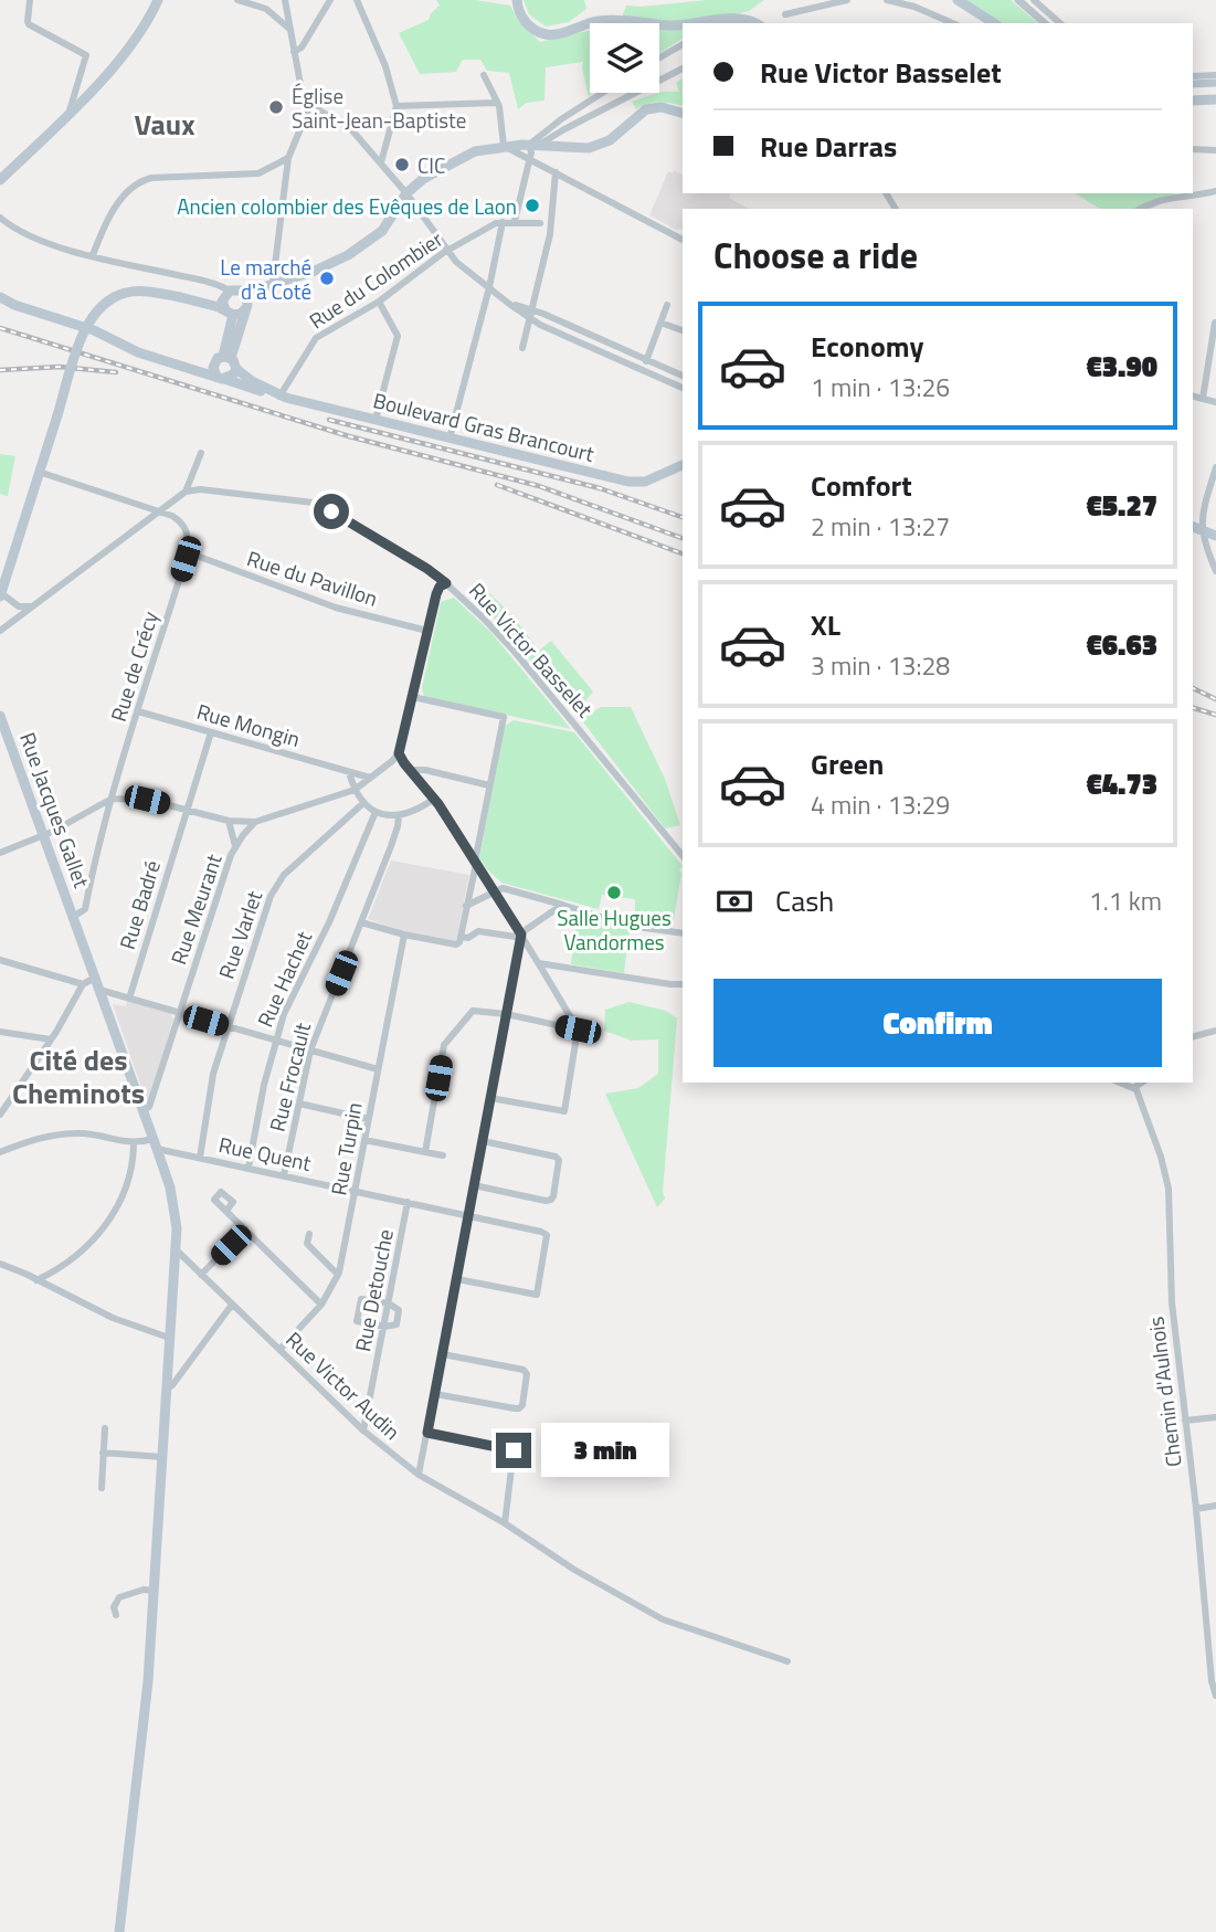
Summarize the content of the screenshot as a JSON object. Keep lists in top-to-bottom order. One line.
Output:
{"streets":{"main road":["Boulevard Gras Brancourt","Rue Jacques Gallet"],"street":["Rue du Colombier","Rue du Pavillon","Rue Victor Basselet","Rue de Crécy","Rue Mongin","Rue Badré","Rue Meurant","Rue Varlet","Rue Hachet","Rue Frocault","Rue Turpin","Rue Quent","Rue Detouche","Rue Victor Audin","Chemin d'Aulnois"]},"crossings":[["Rue du Colombier","Boulevard Gras Brancourt"],["Rue du Pavillon","Rue de Crécy"],["Rue de Crécy","Rue Mongin"],["Rue de Crécy","Rue Jacques Gallet"],["Rue Mongin","Rue Badré"],["Rue Jacques Gallet","Rue Meurant"],["Rue Jacques Gallet","Rue Quent"],["Rue Jacques Gallet","Rue Victor Audin"],["Rue Varlet","Rue Quent"],["Rue Hachet","Rue Quent"],["Rue Frocault","Rue Quent"],["Rue Turpin","Rue Quent"],["Rue Turpin","Rue Victor Audin"],["Rue Quent","Rue Detouche"],["Rue Detouche","Rue Victor Audin"]],"districts":["Vaux","Cité des Cheminots"],"places":["Église Saint-Jean-Baptiste","CIC","Ancien colombier des Evêques de Laon","Le marché d'à Coté","Salle Hugues Vandormes"],"page":{"banner":["Rue Victor Basselet","Rue Darras"],"heading":"Choose a ride","list":[{"name":"Economy","note":"1 min · 13:26","value":"€3.90"},{"name":"Comfort","note":"2 min · 13:27","value":"€5.27"},{"name":"XL","note":"3 min · 13:28","value":"€6.63"},{"name":"Green","note":"4 min · 13:29","value":"€4.73"}],"pay":["Cash","1.1 km"],"buttons":"Confirm","bubble":"3 min"}}
